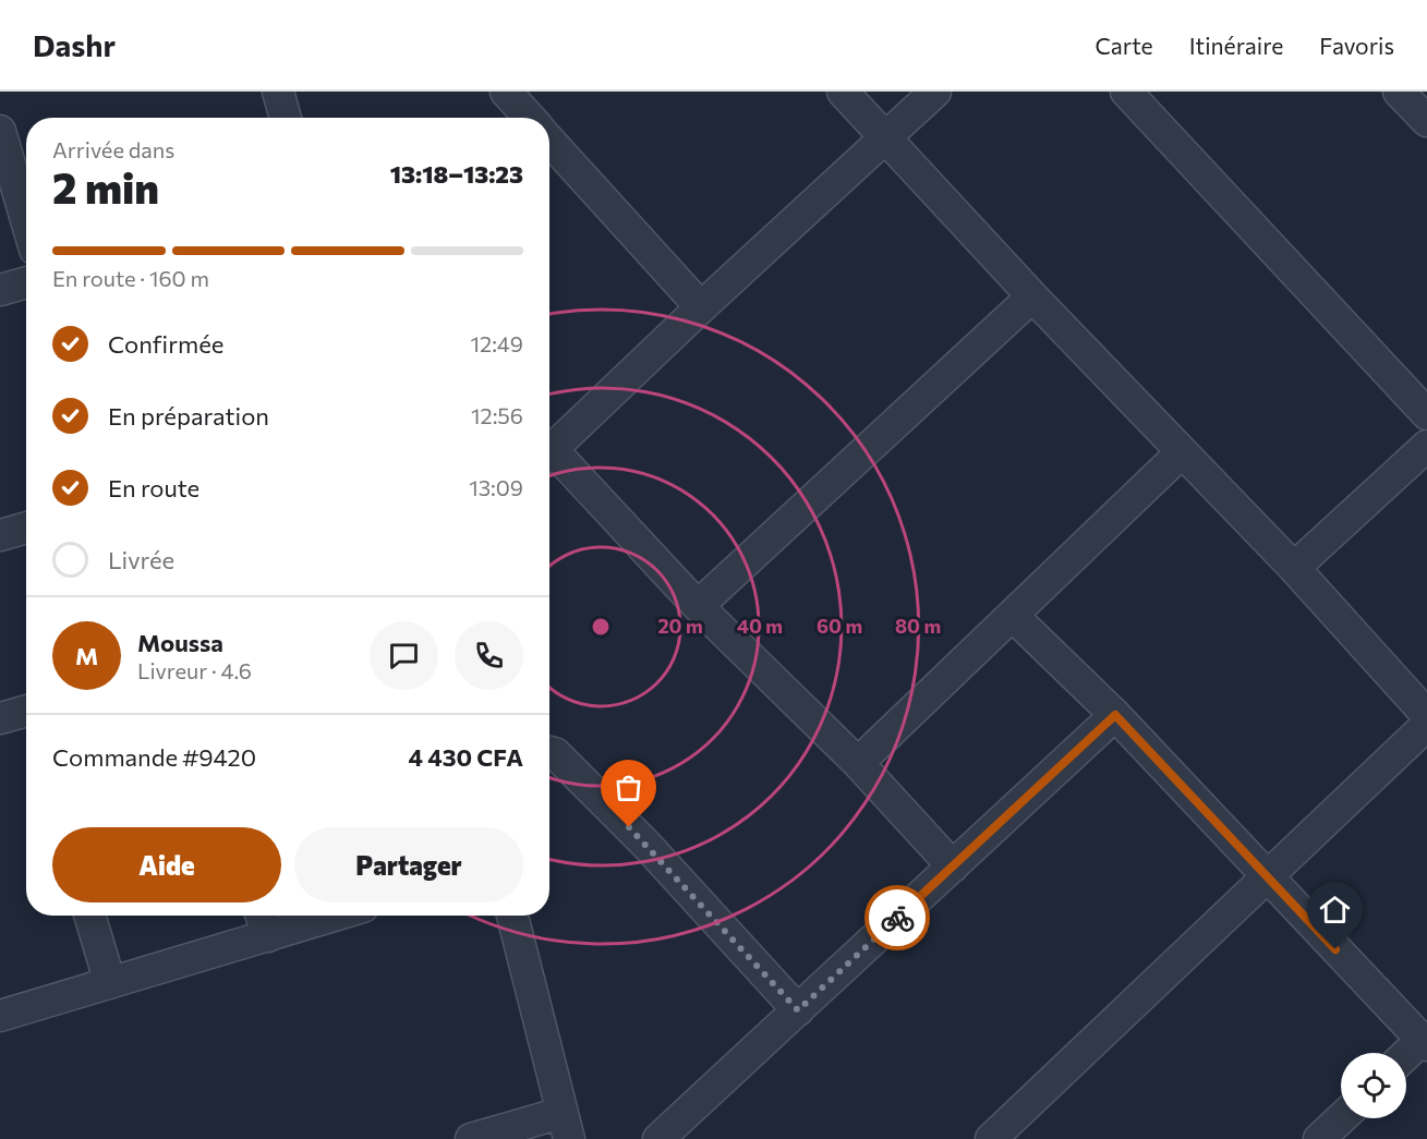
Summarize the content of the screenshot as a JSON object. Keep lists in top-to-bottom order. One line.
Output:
{"page":{"header":"Dashr","nav":["Carte","Itinéraire","Favoris"],"heading":["2 min","Arrivée dans","13:18–13:23"],"panel":["Moussa","Livreur · 4.6","Commande #9420","4 430 CFA"],"bar":"En route · 160 m","list":[["Confirmée","12:49"],["En préparation","12:56"],["En route","13:09"],"Livrée"],"round":"M","buttons":["Aide","Partager"]},"rings":["20 m","40 m","60 m","80 m"]}
